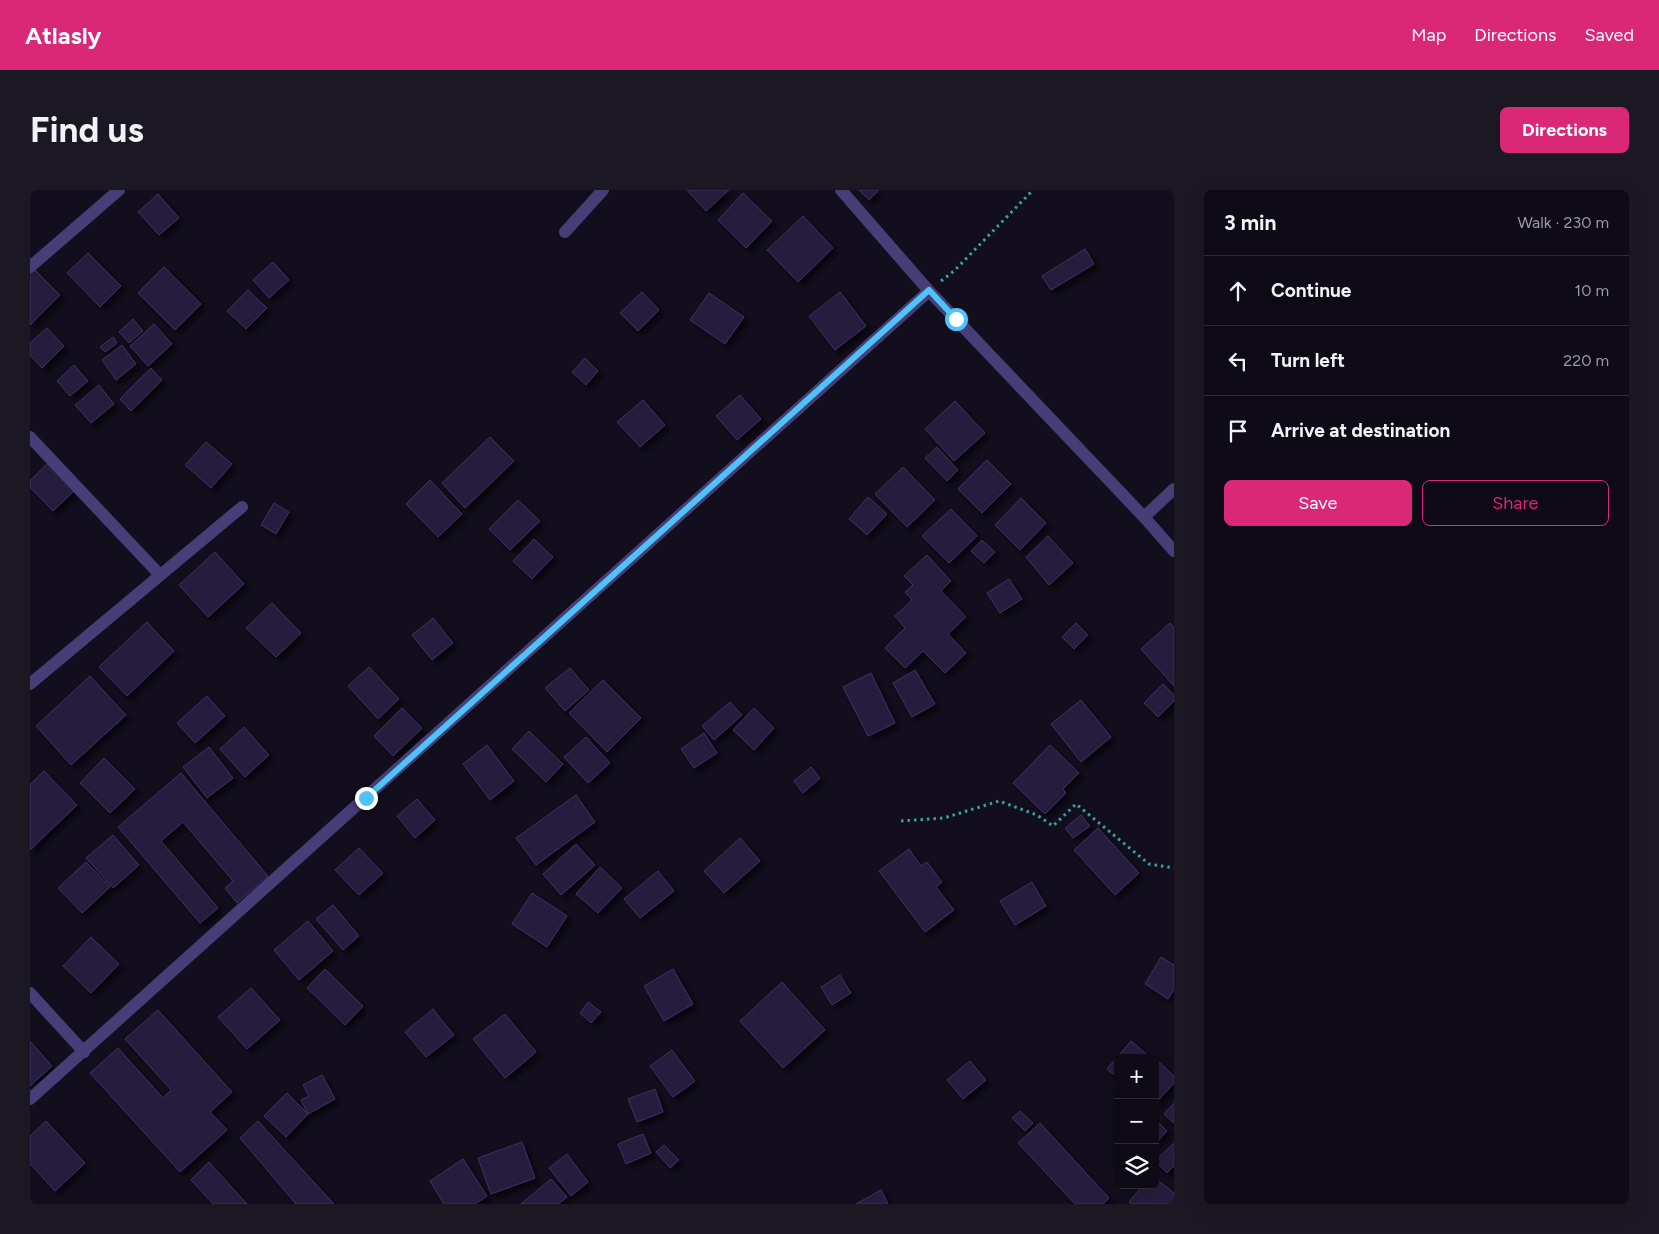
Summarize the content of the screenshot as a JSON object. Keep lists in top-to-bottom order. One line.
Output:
{"page":{"header":"Atlasly","nav":["Map","Directions","Saved"],"buttons":["Directions",["Save","Share"]],"title":"Find us","heading":["3 min","Walk · 230 m"],"list":[["Continue","10 m"],["Turn left","220 m"],"Arrive at destination"],"map_buttons":["+","−"]}}
